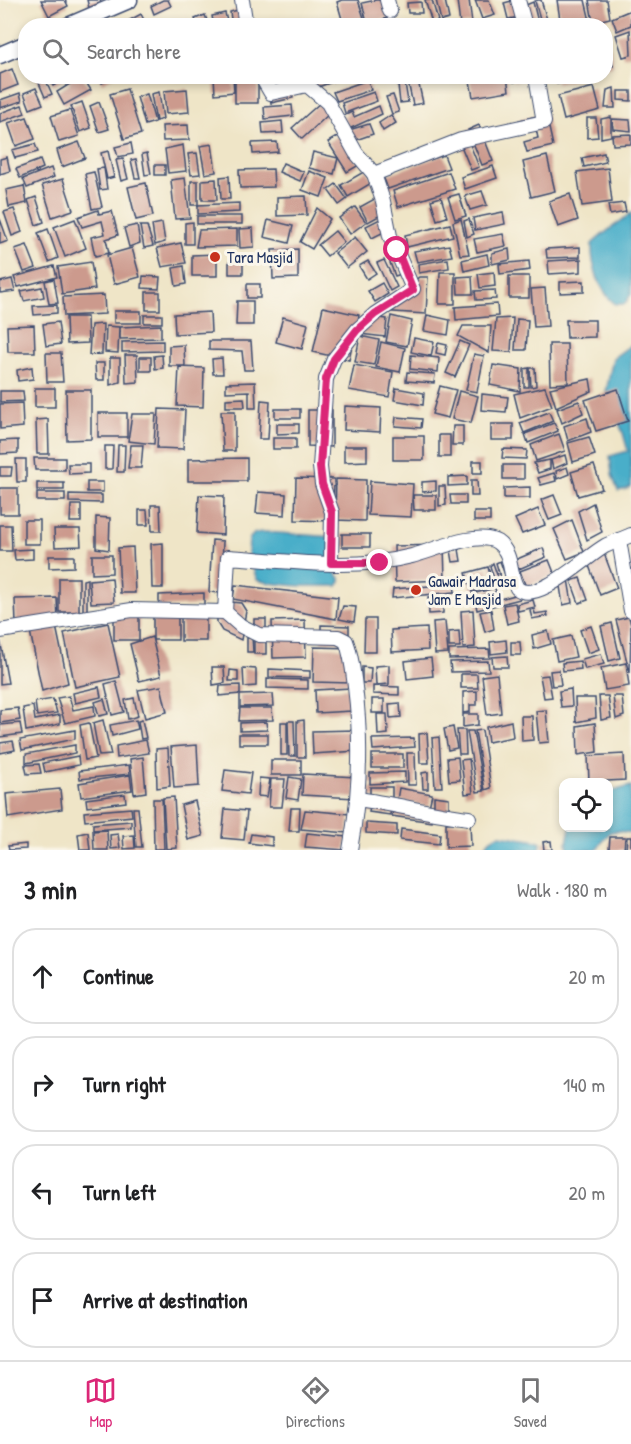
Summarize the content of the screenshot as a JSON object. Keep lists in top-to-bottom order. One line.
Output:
{"places":["Tara Masjid","Gawair Madrasa Jam E Masjid"],"page":{"search":"Search here","heading":["3 min","Walk · 180 m"],"list":[["Continue","20 m"],["Turn right","140 m"],["Turn left","20 m"],"Arrive at destination"],"nav":["Map","Directions","Saved"]}}
